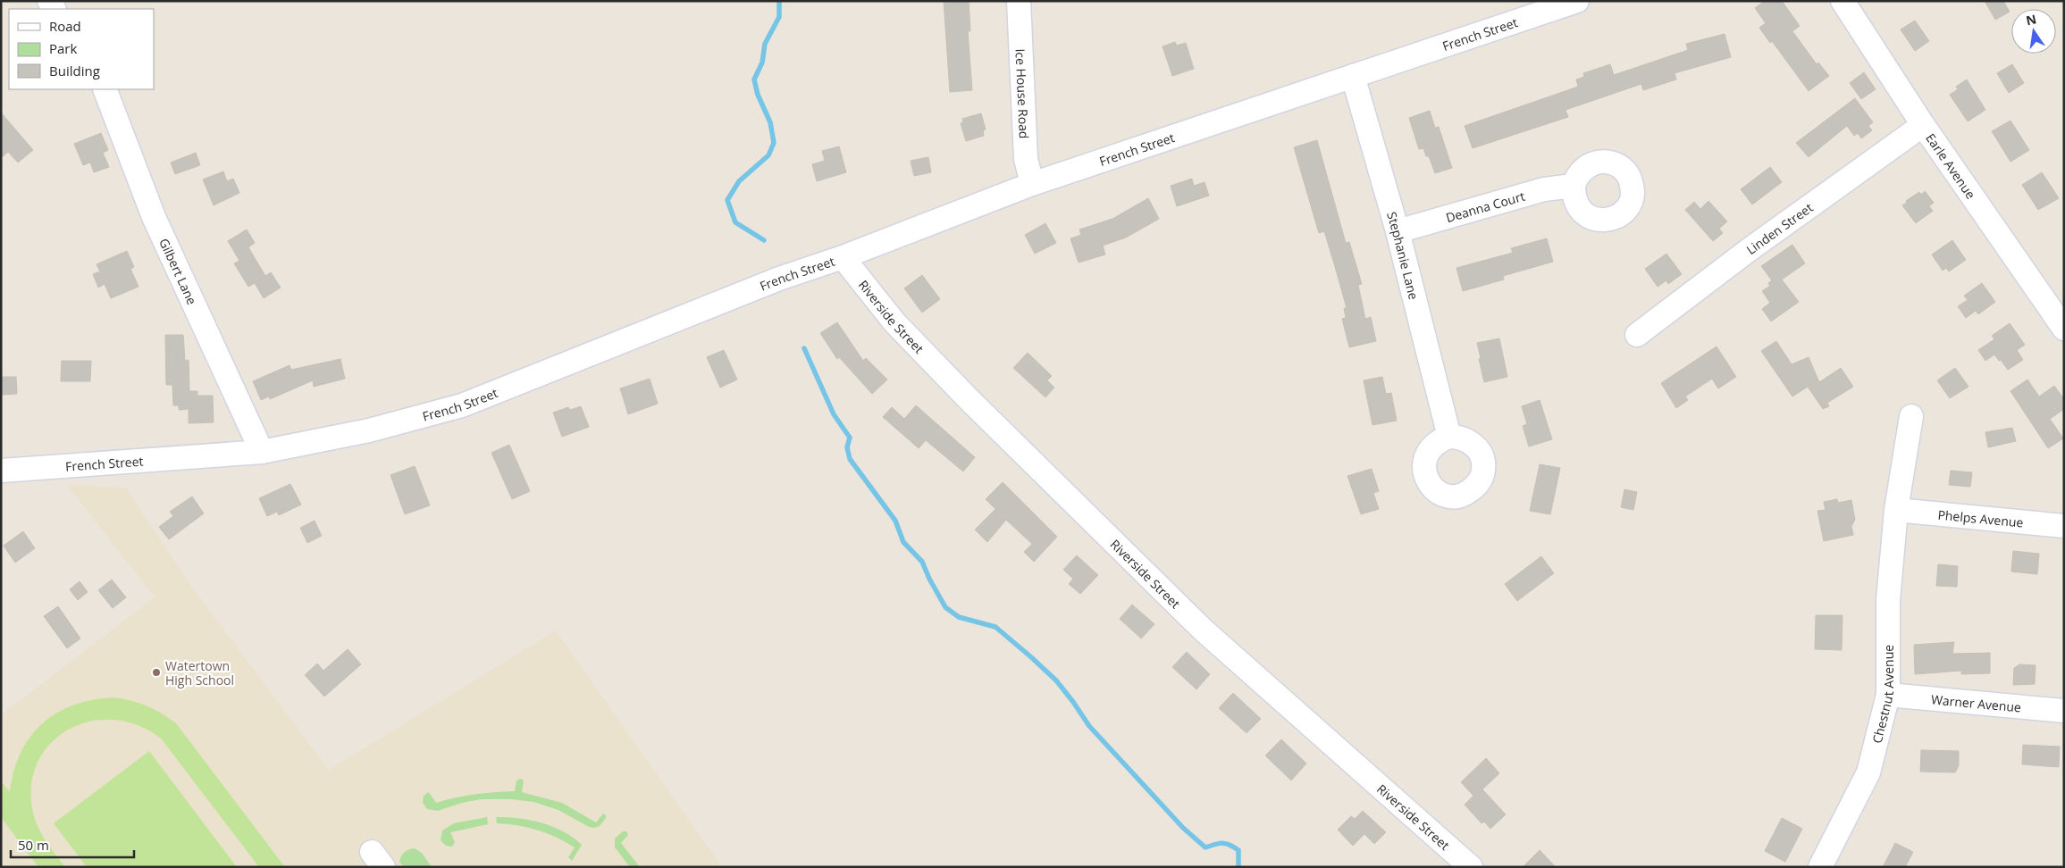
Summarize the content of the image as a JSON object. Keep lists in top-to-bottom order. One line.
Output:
{"streets":{"street":["French Street","Ice House Road","Earle Avenue","Deanna Court","Linden Street","Stephanie Lane","Gilbert Lane","Riverside Street","Phelps Avenue","Chestnut Avenue","Warner Avenue"]},"crossings":[["French Street","Ice House Road"],["French Street","Stephanie Lane"],["French Street","Gilbert Lane"],["French Street","Riverside Street"],["Earle Avenue","Linden Street"],["Deanna Court","Stephanie Lane"],["Phelps Avenue","Chestnut Avenue"],["Chestnut Avenue","Warner Avenue"]],"places":["Watertown High School"],"legend":["Road","Park","Building"],"scale_bar":"50 m","north":"top"}
